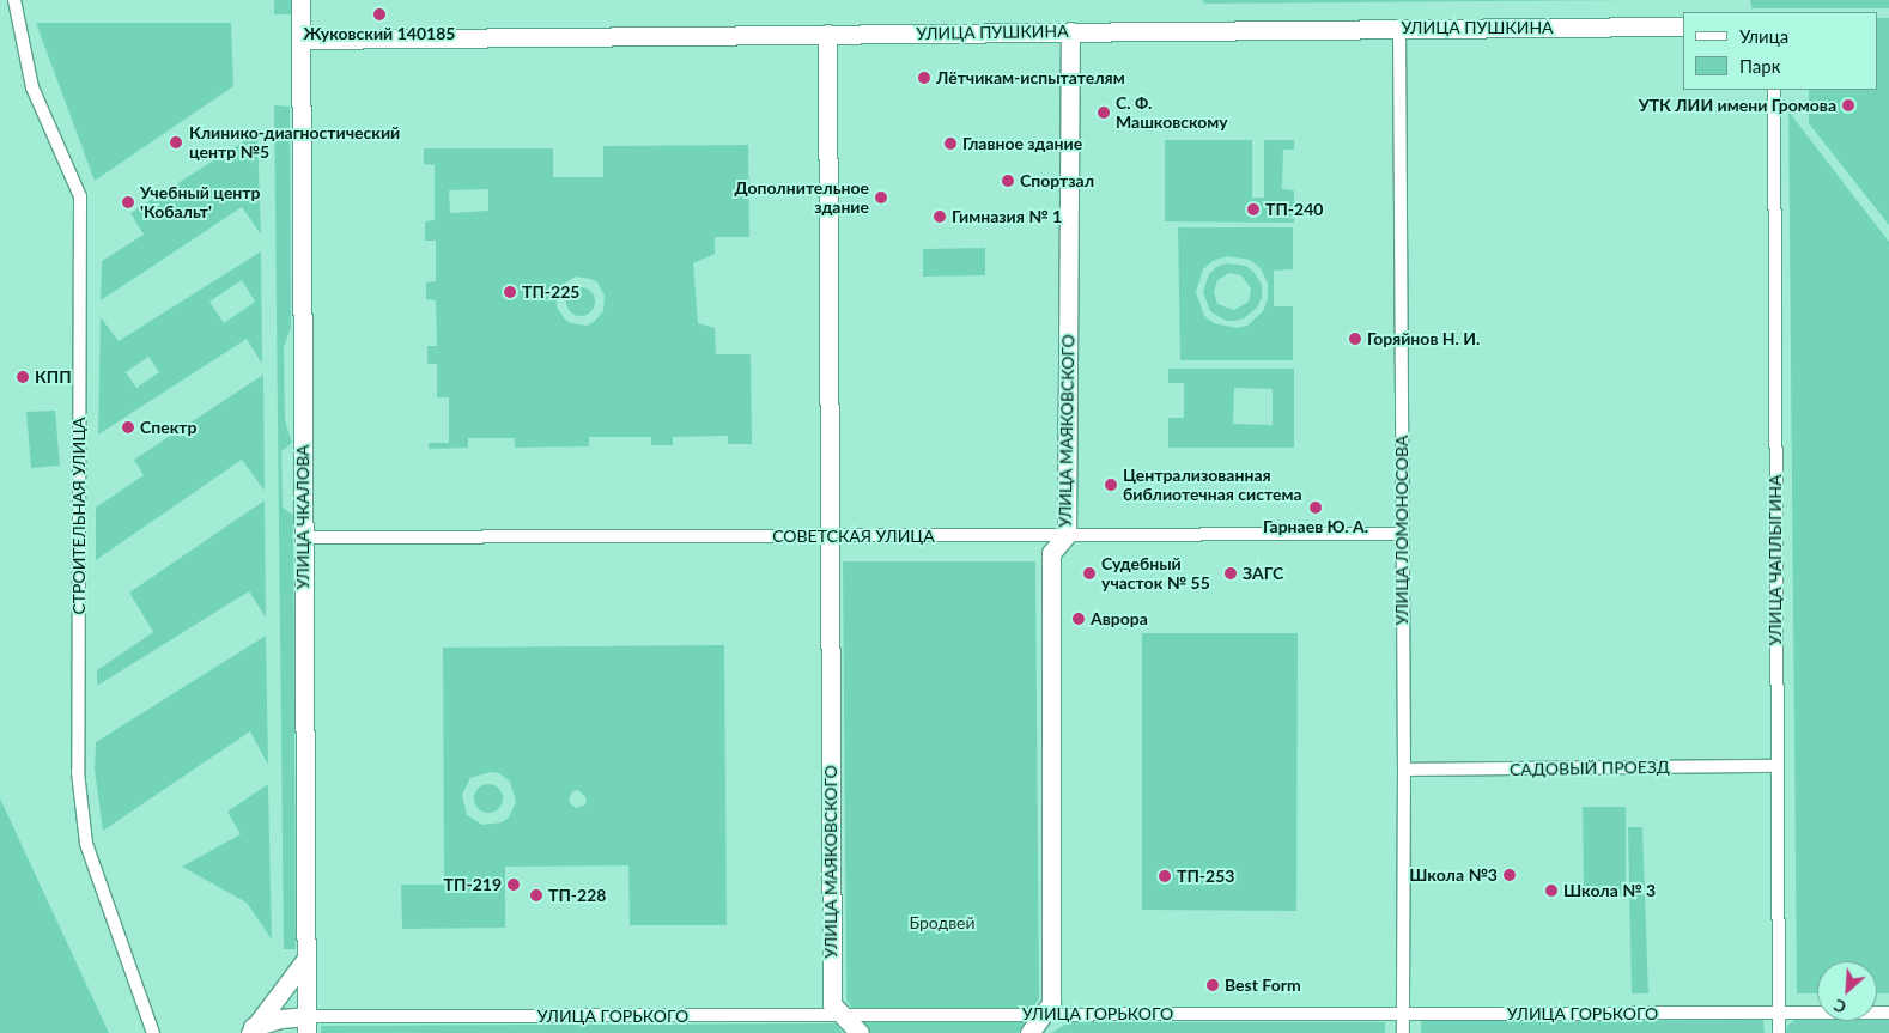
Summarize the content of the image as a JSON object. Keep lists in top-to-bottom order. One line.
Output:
{"streets":{"street":["УЛИЦА ПУШКИНА","УЛИЦА МАЯКОВСКОГО","СТРОИТЕЛЬНАЯ УЛИЦА","УЛИЦА ЧКАЛОВА","УЛИЦА ЛОМОНОСОВА","СОВЕТСКАЯ УЛИЦА","УЛИЦА ЧАПЛЫГИНА","САДОВЫЙ ПРОЕЗД","УЛИЦА ГОРЬКОГО"]},"crossings":[["УЛИЦА ПУШКИНА","УЛИЦА МАЯКОВСКОГО"],["УЛИЦА ПУШКИНА","УЛИЦА ЧКАЛОВА"],["УЛИЦА ПУШКИНА","УЛИЦА ЛОМОНОСОВА"],["УЛИЦА МАЯКОВСКОГО","СОВЕТСКАЯ УЛИЦА"],["УЛИЦА МАЯКОВСКОГО","УЛИЦА ГОРЬКОГО"],["УЛИЦА ЧКАЛОВА","СОВЕТСКАЯ УЛИЦА"],["УЛИЦА ЧКАЛОВА","УЛИЦА ГОРЬКОГО"],["УЛИЦА ЛОМОНОСОВА","СОВЕТСКАЯ УЛИЦА"],["УЛИЦА ЛОМОНОСОВА","САДОВЫЙ ПРОЕЗД"],["УЛИЦА ЛОМОНОСОВА","УЛИЦА ГОРЬКОГО"],["УЛИЦА ЧАПЛЫГИНА","САДОВЫЙ ПРОЕЗД"],["УЛИЦА ЧАПЛЫГИНА","УЛИЦА ГОРЬКОГО"]],"parks":["Бродвей"],"places":["Жуковский 140185","Лётчикам-испытателям","УТК ЛИИ имени Громова","С. Ф. Машковскому","Клинико-диагностический центр №5","Главное здание","Спортзал","Дополнительное здание","Учебный центр 'Кобальт'","ТП-240","Гимназия № 1","ТП-225","Горяйнов Н. И.","КПП","Спектр","Централизованная библиотечная система","Гарнаев Ю. А.","Судебный участок № 55","ЗАГС","Аврора","Школа №3","ТП-253","ТП-219","Школа № 3","ТП-228","Best Form"],"legend":["Улица","Парк"],"north":"bottom left"}
